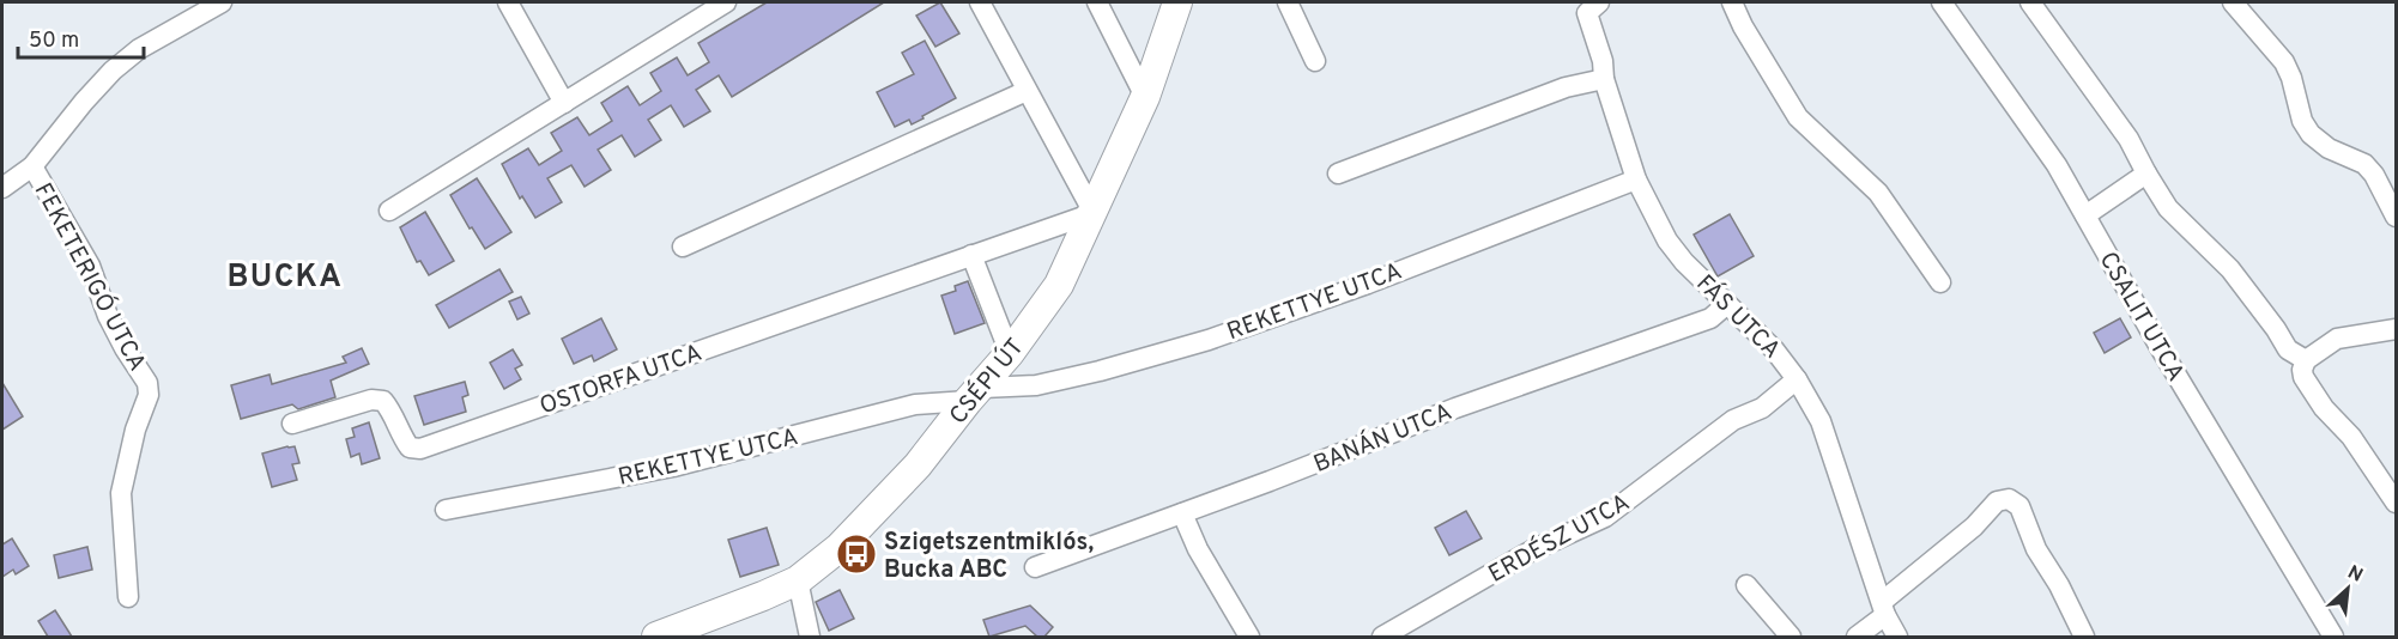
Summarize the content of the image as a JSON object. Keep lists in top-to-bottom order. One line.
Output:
{"streets":{"street":["FEKETERIGÓ UTCA","REKETTYE UTCA","FÁS UTCA","CSALIT UTCA","OSTORFA UTCA","CSÉPI ÚT","BANÁN UTCA","ERDÉSZ UTCA"]},"crossings":[["REKETTYE UTCA","FÁS UTCA"],["REKETTYE UTCA","CSÉPI ÚT"],["FÁS UTCA","BANÁN UTCA"],["FÁS UTCA","ERDÉSZ UTCA"],["OSTORFA UTCA","CSÉPI ÚT"]],"districts":["BUCKA"],"places":{"bus stop":["Szigetszentmiklós, Bucka ABC"]},"scale_bar":"50 m","north":"top right"}
